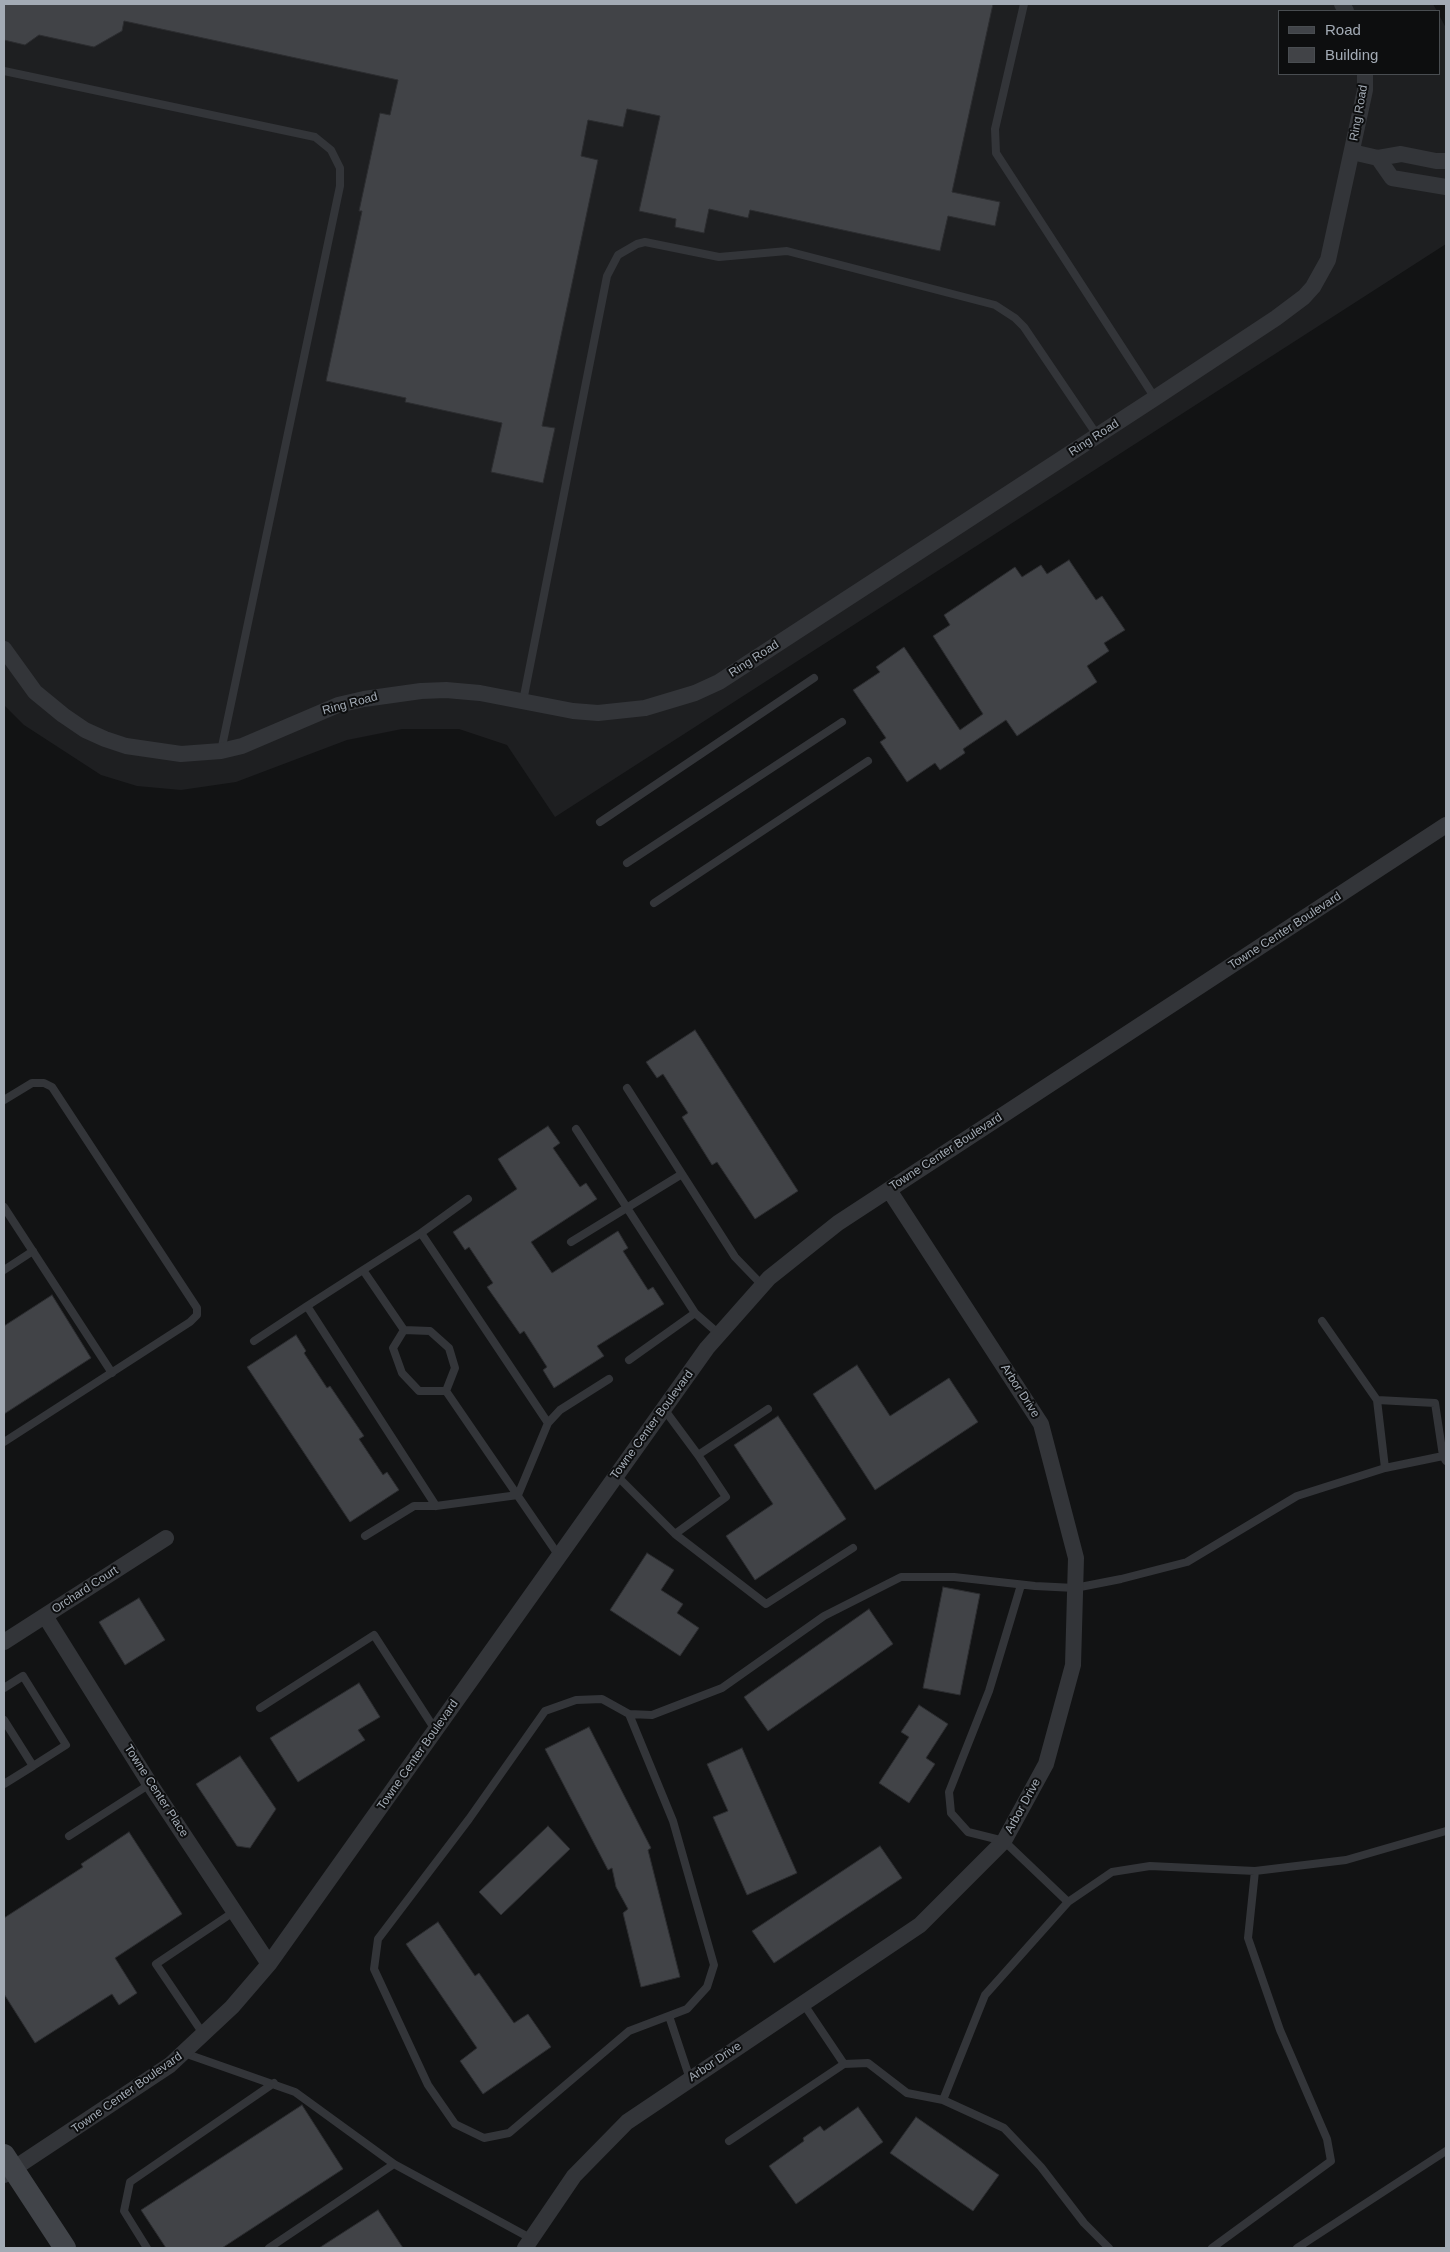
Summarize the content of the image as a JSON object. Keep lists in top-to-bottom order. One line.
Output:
{"streets":{"street":["Ring Road","Towne Center Boulevard","Arbor Drive","Orchard Court","Towne Center Place"]},"crossings":[["Towne Center Boulevard","Arbor Drive"],["Towne Center Boulevard","Towne Center Place"],["Orchard Court","Towne Center Place"]],"legend":["Road","Building"]}
